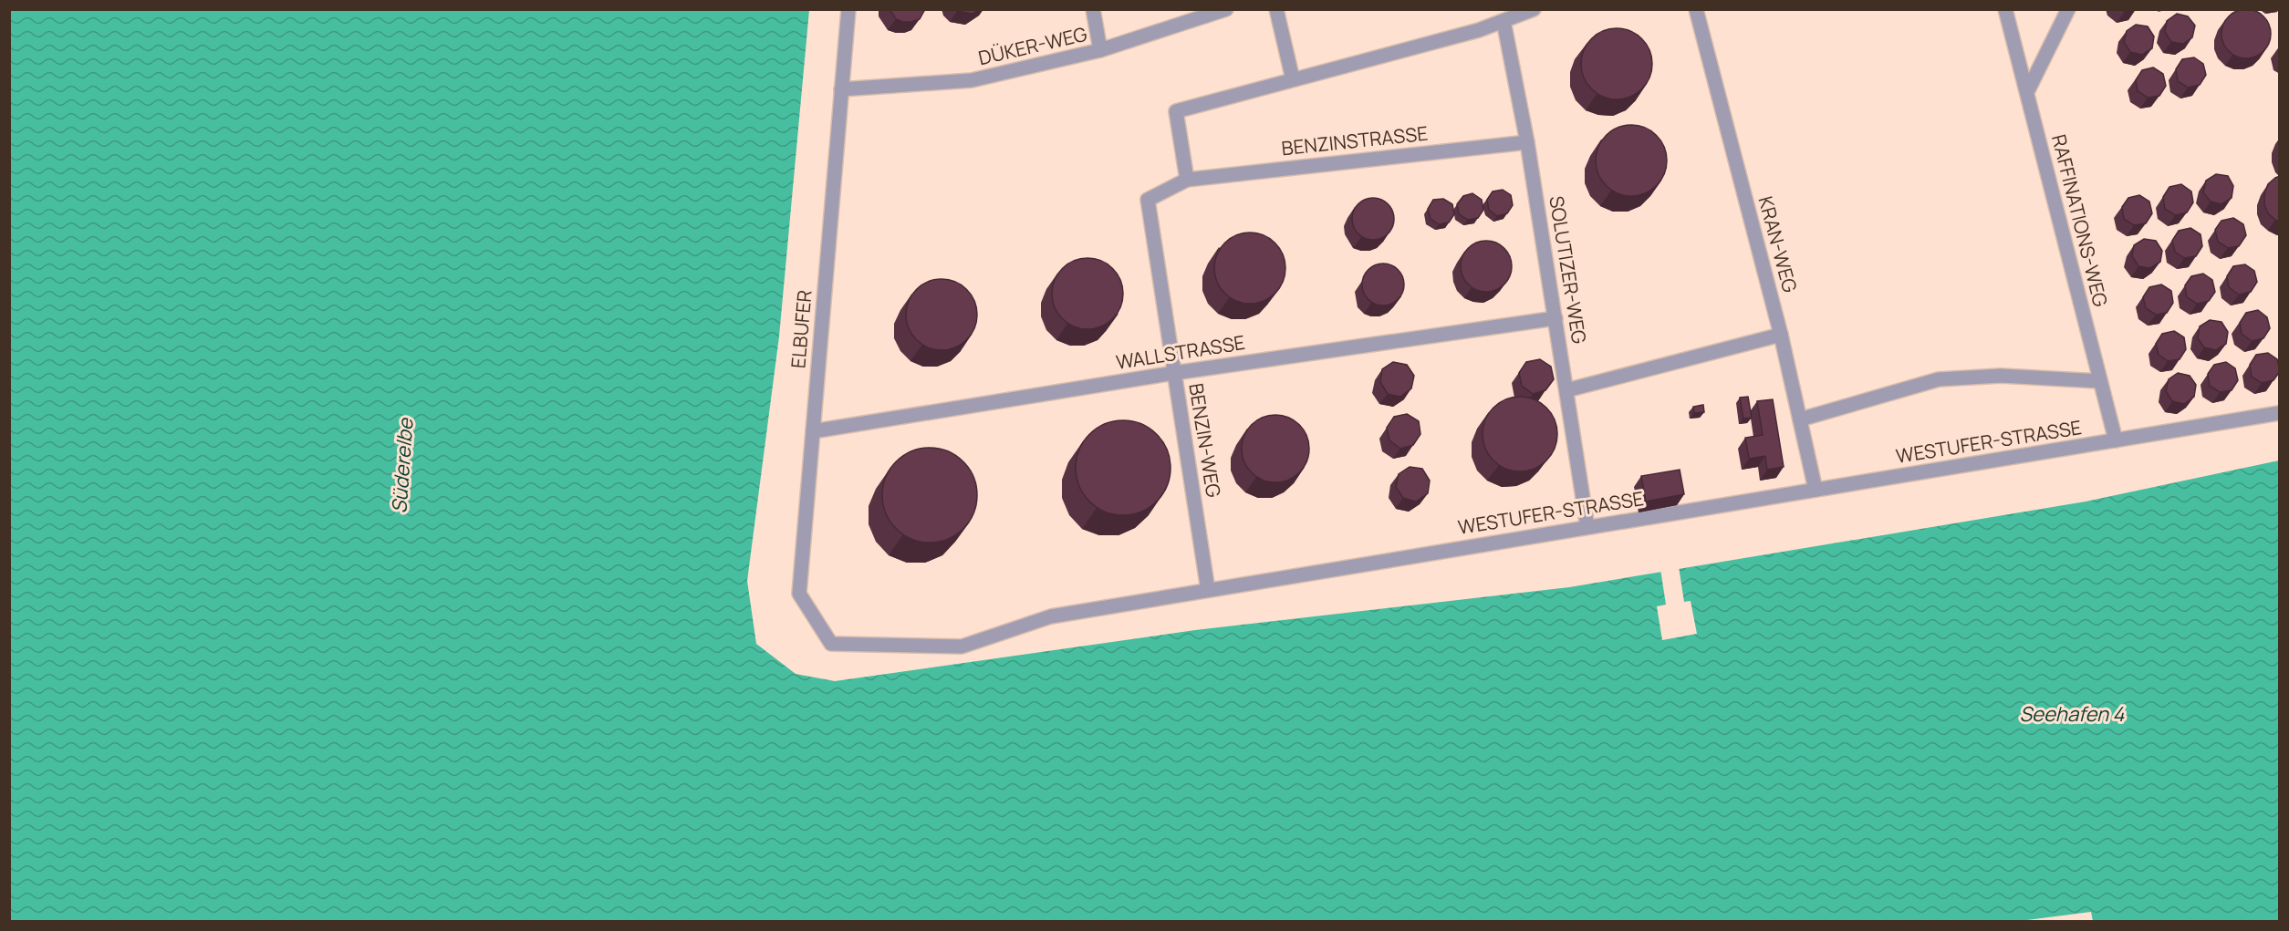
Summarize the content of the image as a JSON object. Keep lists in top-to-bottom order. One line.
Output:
{"streets":{"lane":["DÜKER-WEG","BENZINSTRASSE","RAFFINATIONS-WEG","KRAN-WEG","SOLUTIZER-WEG","ELBUFER","WALLSTRASSE","BENZIN-WEG","WESTUFER-STRASSE"]},"crossings":[["DÜKER-WEG","ELBUFER"],["BENZINSTRASSE","SOLUTIZER-WEG"],["BENZINSTRASSE","BENZIN-WEG"],["RAFFINATIONS-WEG","WESTUFER-STRASSE"],["KRAN-WEG","WESTUFER-STRASSE"],["SOLUTIZER-WEG","WALLSTRASSE"],["SOLUTIZER-WEG","WESTUFER-STRASSE"],["ELBUFER","WALLSTRASSE"],["ELBUFER","WESTUFER-STRASSE"],["WALLSTRASSE","BENZIN-WEG"],["BENZIN-WEG","WESTUFER-STRASSE"]],"water":["Süderelbe","Seehafen 4"]}
